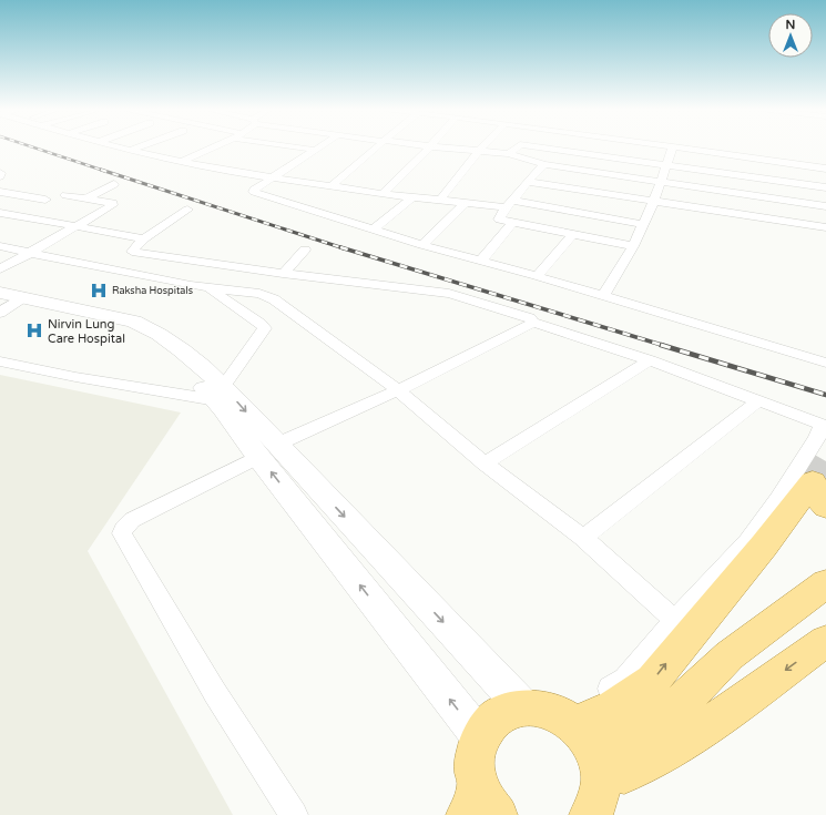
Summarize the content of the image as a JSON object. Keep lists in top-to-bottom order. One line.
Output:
{"places":{"hospital":["Raksha Hospitals","Nirvin Lung Care Hospital"]},"north":"top"}
